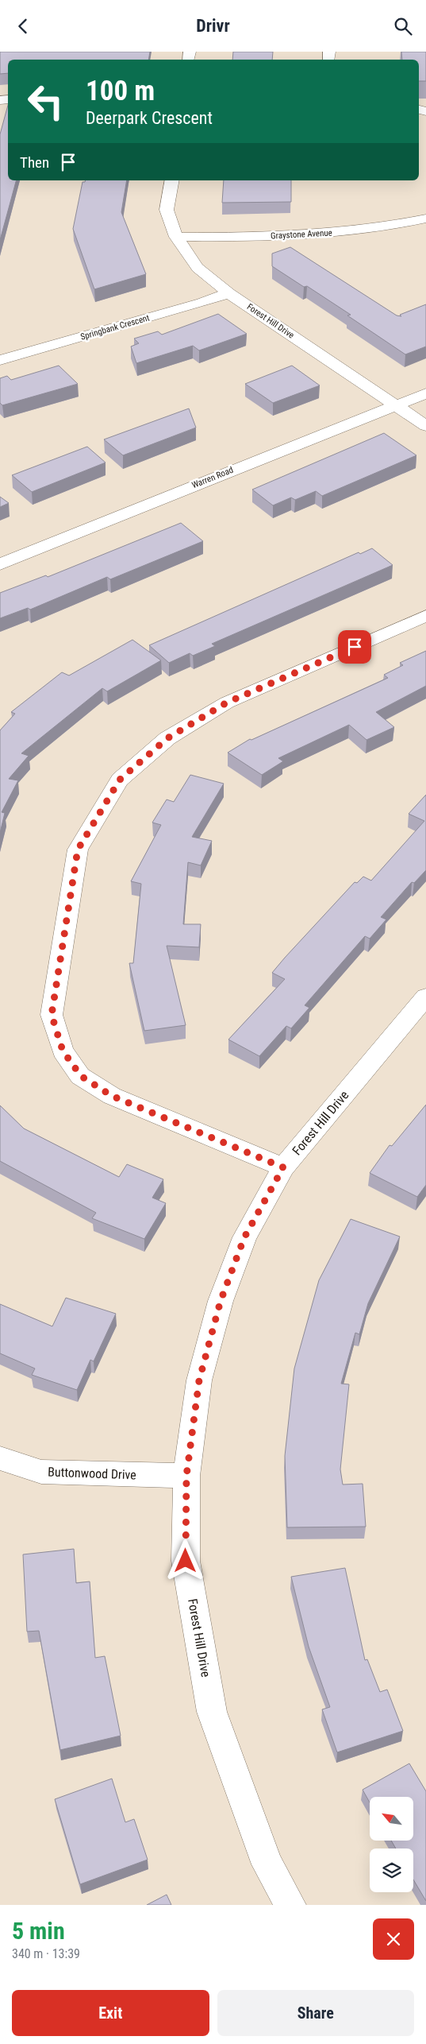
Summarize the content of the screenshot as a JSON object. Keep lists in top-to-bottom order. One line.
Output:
{"streets":{"street":["Graystone Avenue","Forest Hill Drive","Springbank Crescent","Warren Road","Buttonwood Drive"]},"crossings":[["Graystone Avenue","Forest Hill Drive"],["Forest Hill Drive","Springbank Crescent"],["Forest Hill Drive","Warren Road"],["Forest Hill Drive","Buttonwood Drive"]],"north":"top left","page":{"header":"Drivr","turn":["100 m","Deerpark Crescent"],"then":"Then","heading":["5 min","340 m · 13:39"],"buttons":["Exit","Share"]}}
